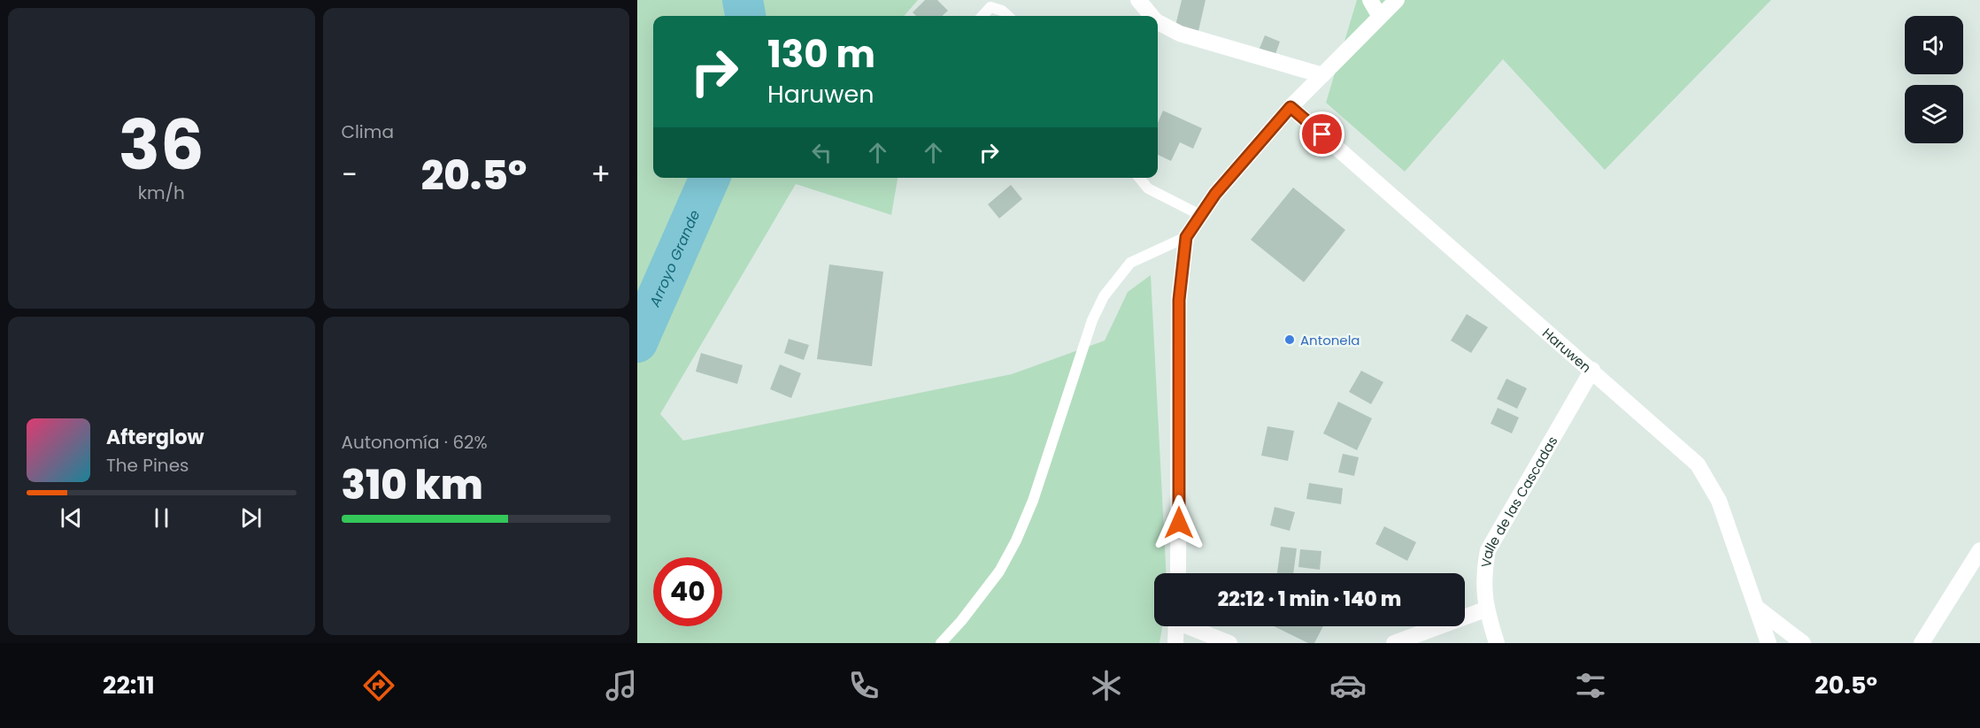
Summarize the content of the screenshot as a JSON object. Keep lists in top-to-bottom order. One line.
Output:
{"streets":{"street":["Haruwen","Valle de las Cascadas"]},"crossings":[["Haruwen","Valle de las Cascadas"]],"water":["Arroyo Grande"],"places":["Antonela"],"page":{"tile":[["36","km/h"],"Clima",["Autonomía · 62%","310 km"]],"turn":["130 m","Haruwen"],"heat":["−","20.5°","+"],"song":["Afterglow","The Pines"],"limit":"40","trip":"22:12 · 1 min · 140 m","tabs":["22:11","20.5°"]}}
